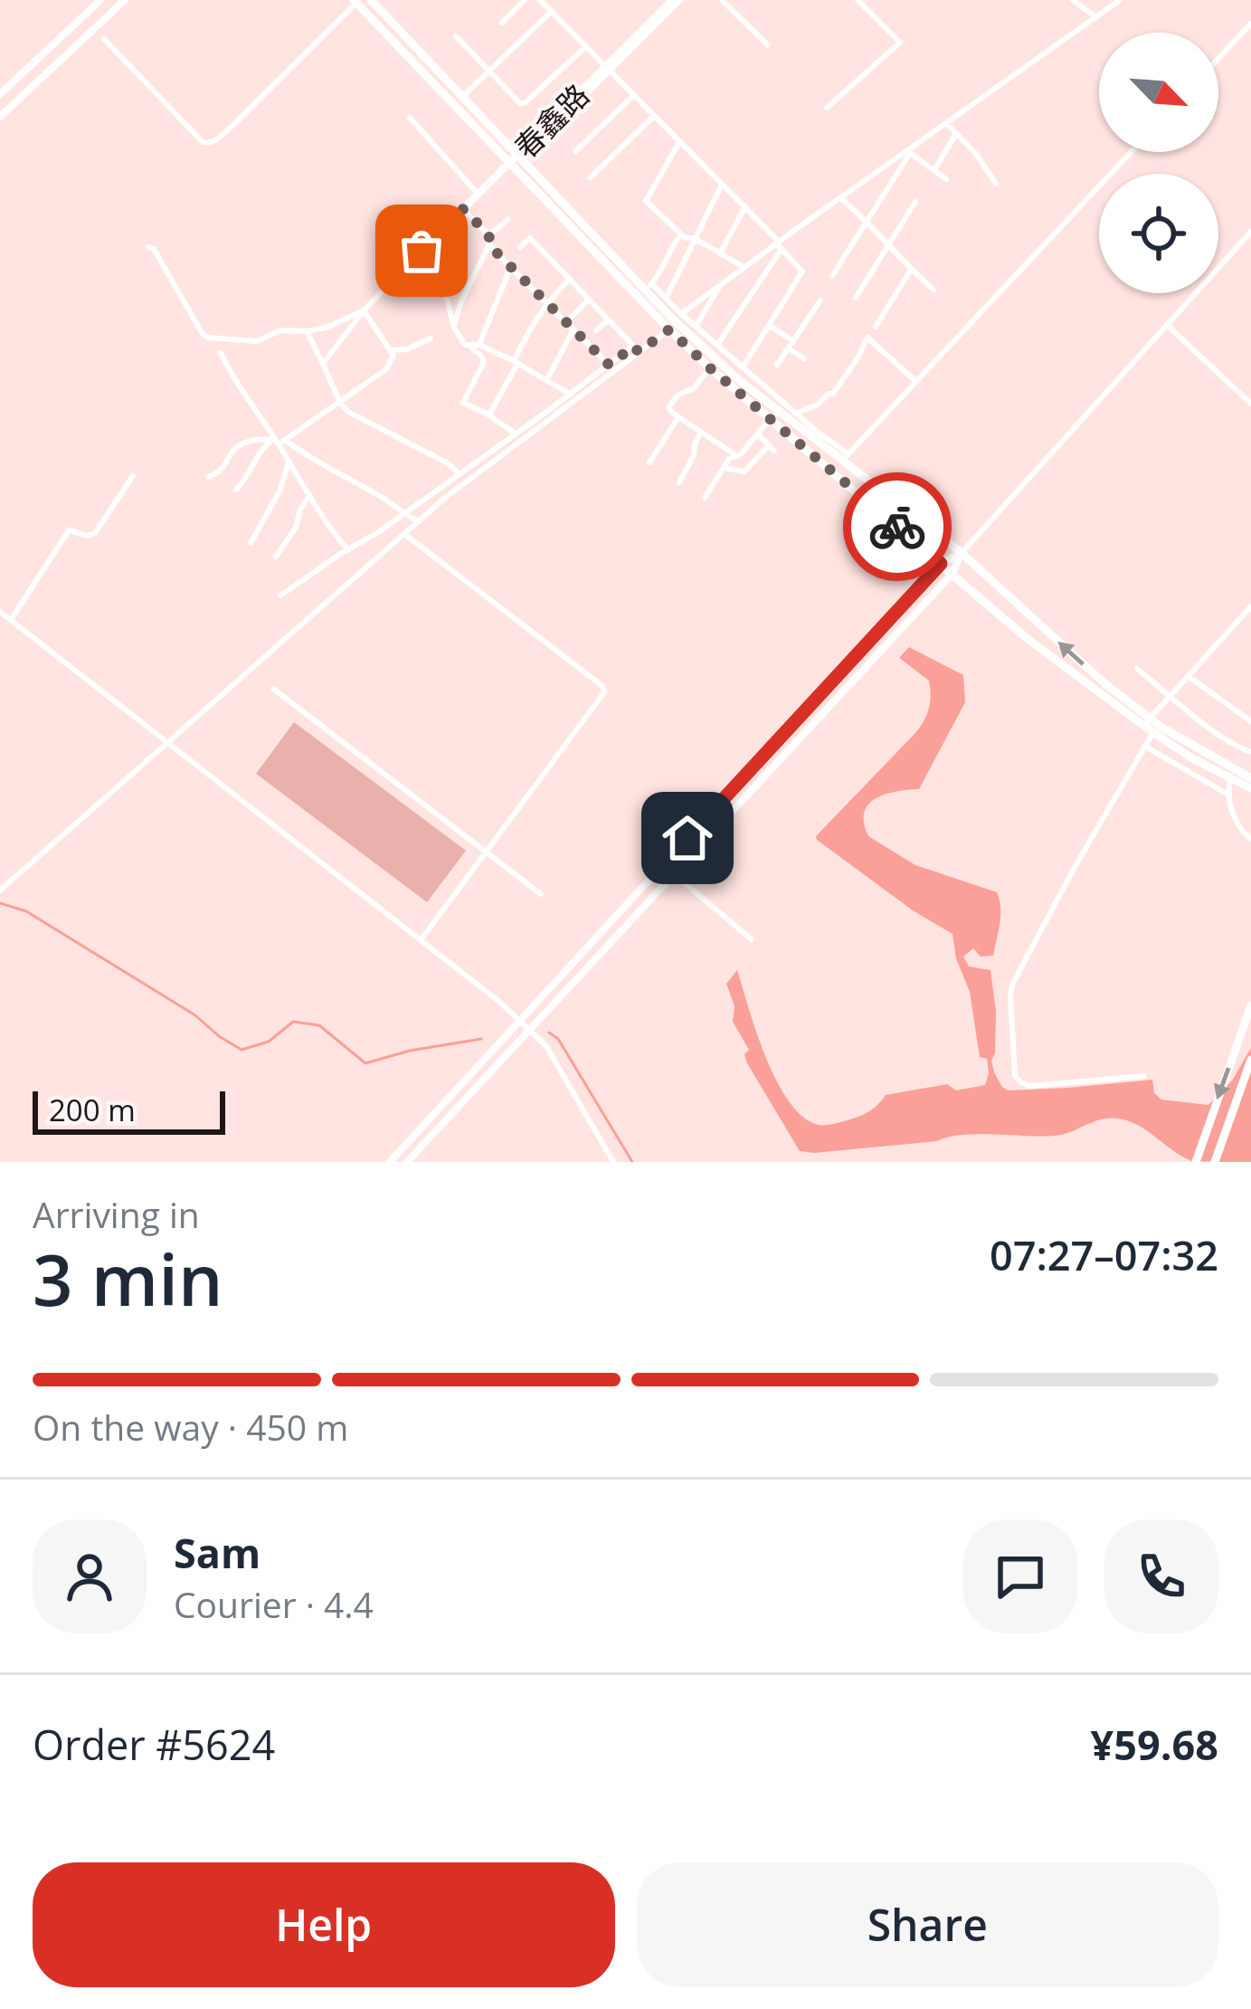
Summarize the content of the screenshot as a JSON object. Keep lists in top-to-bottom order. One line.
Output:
{"streets":{"main road":["春鑫路"]},"scale_bar":"200 m","north":"bottom right","page":{"scale":"200 m","heading":["3 min","Arriving in","07:27–07:32"],"panel":["Sam","Courier · 4.4","Order #5624","¥59.68"],"bar":"On the way · 450 m","buttons":["Help","Share"]}}
